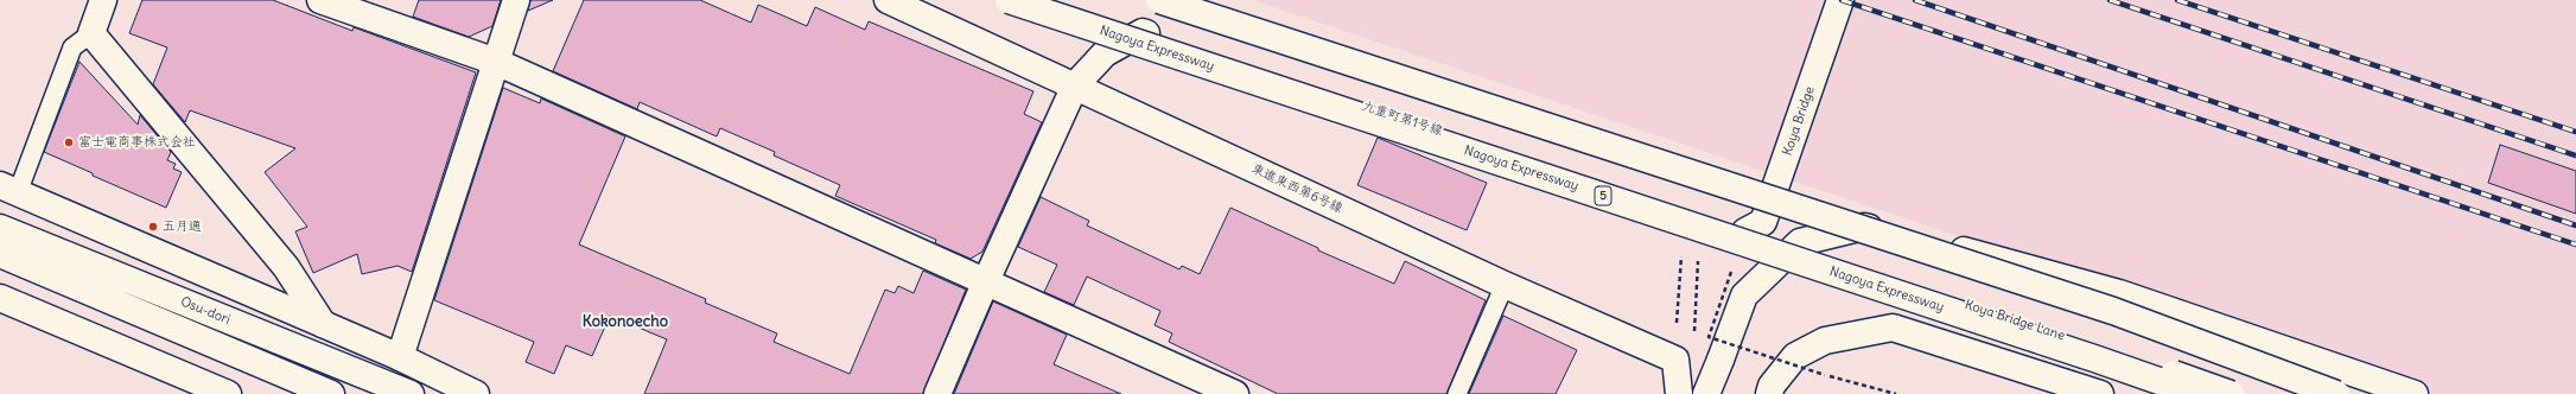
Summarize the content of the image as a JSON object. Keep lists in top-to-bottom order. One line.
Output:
{"streets":{"main road":["Nagoya Expressway","九重町第1号線","Koya Bridge","東進東西第6号線","5","Osu-dori","Koya Bridge Lane"]},"crossings":[["九重町第1号線","Koya Bridge"],["九重町第1号線","東進東西第6号線"],["九重町第1号線","Koya Bridge Lane"],["Koya Bridge","Koya Bridge Lane"]],"districts":["Kokonoecho"],"places":["富士電商事株式会社","五月通"]}
